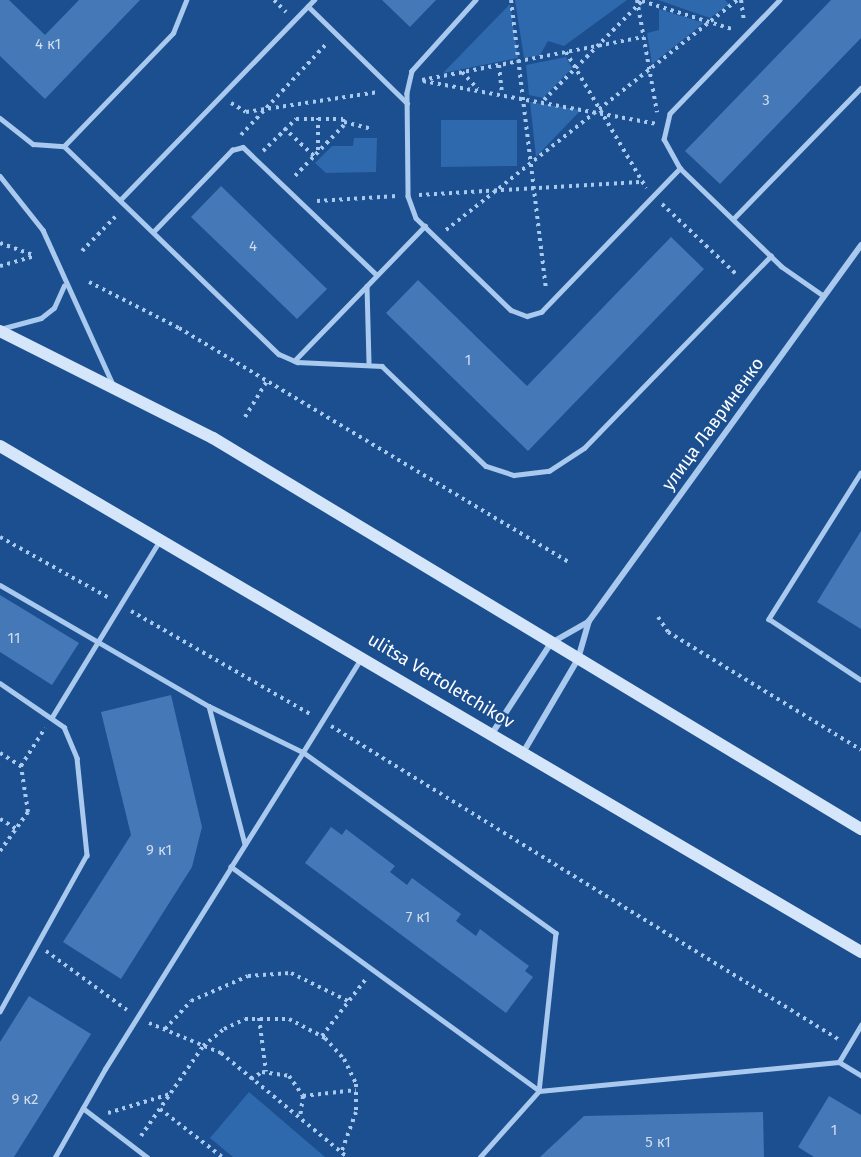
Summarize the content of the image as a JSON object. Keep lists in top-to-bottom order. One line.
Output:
{"streets":{"main road":["ulitsa Vertoletchikov"],"street":["улица Лавриненко"]},"crossings":[["улица Лавриненко","ulitsa Vertoletchikov"]],"house_numbers":["4 к1","3","4","1","11","9 к1","7 к1","9 к2","1","5 к1"]}
